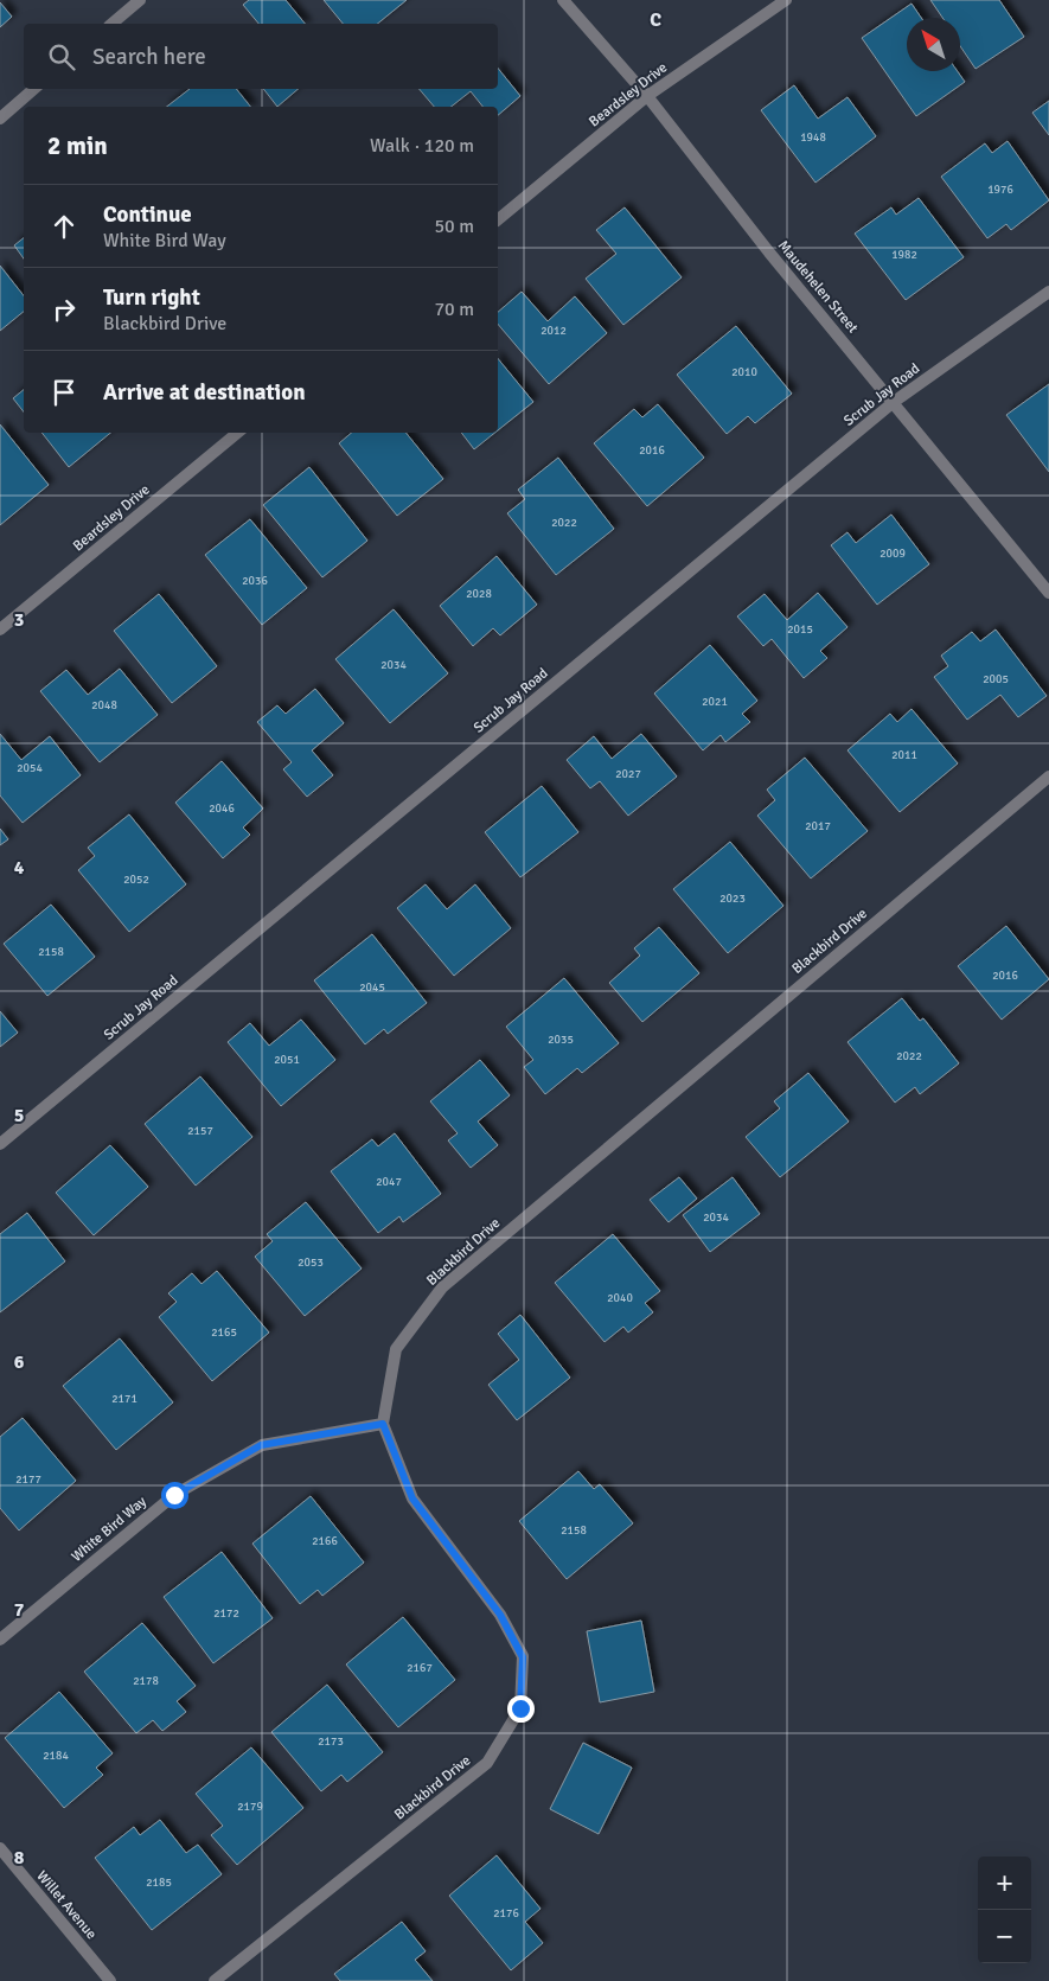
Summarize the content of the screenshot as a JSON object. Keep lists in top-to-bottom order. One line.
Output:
{"streets":{"street":["Beardsley Drive","Maudehelen Street","Scrub Jay Road","Blackbird Drive","White Bird Way","Willet Avenue"]},"crossings":[["Beardsley Drive","Maudehelen Street"],["Maudehelen Street","Scrub Jay Road"],["Blackbird Drive","White Bird Way"]],"house_numbers":["1948","1976","1982","2012","2010","2016","2022","2009","2036","2028","2015","2034","2005","2021","2048","2011","2054","2027","2046","2017","2052","2023","2158","2016","2045","2035","2022","2051","2157","2047","2034","2053","2040","2165","2171","2177","2158","2166","2172","2167","2178","2173","2184","2179","2185","2176"],"north":"top left","page":{"search":"Search here","heading":["2 min","Walk · 120 m"],"list":[["Continue","White Bird Way","50 m"],["Turn right","Blackbird Drive","70 m"],"Arrive at destination"],"map_buttons":["+","−"]},"grid":{"columns":["C"],"rows":["3","4","5","6","7","8"]}}
